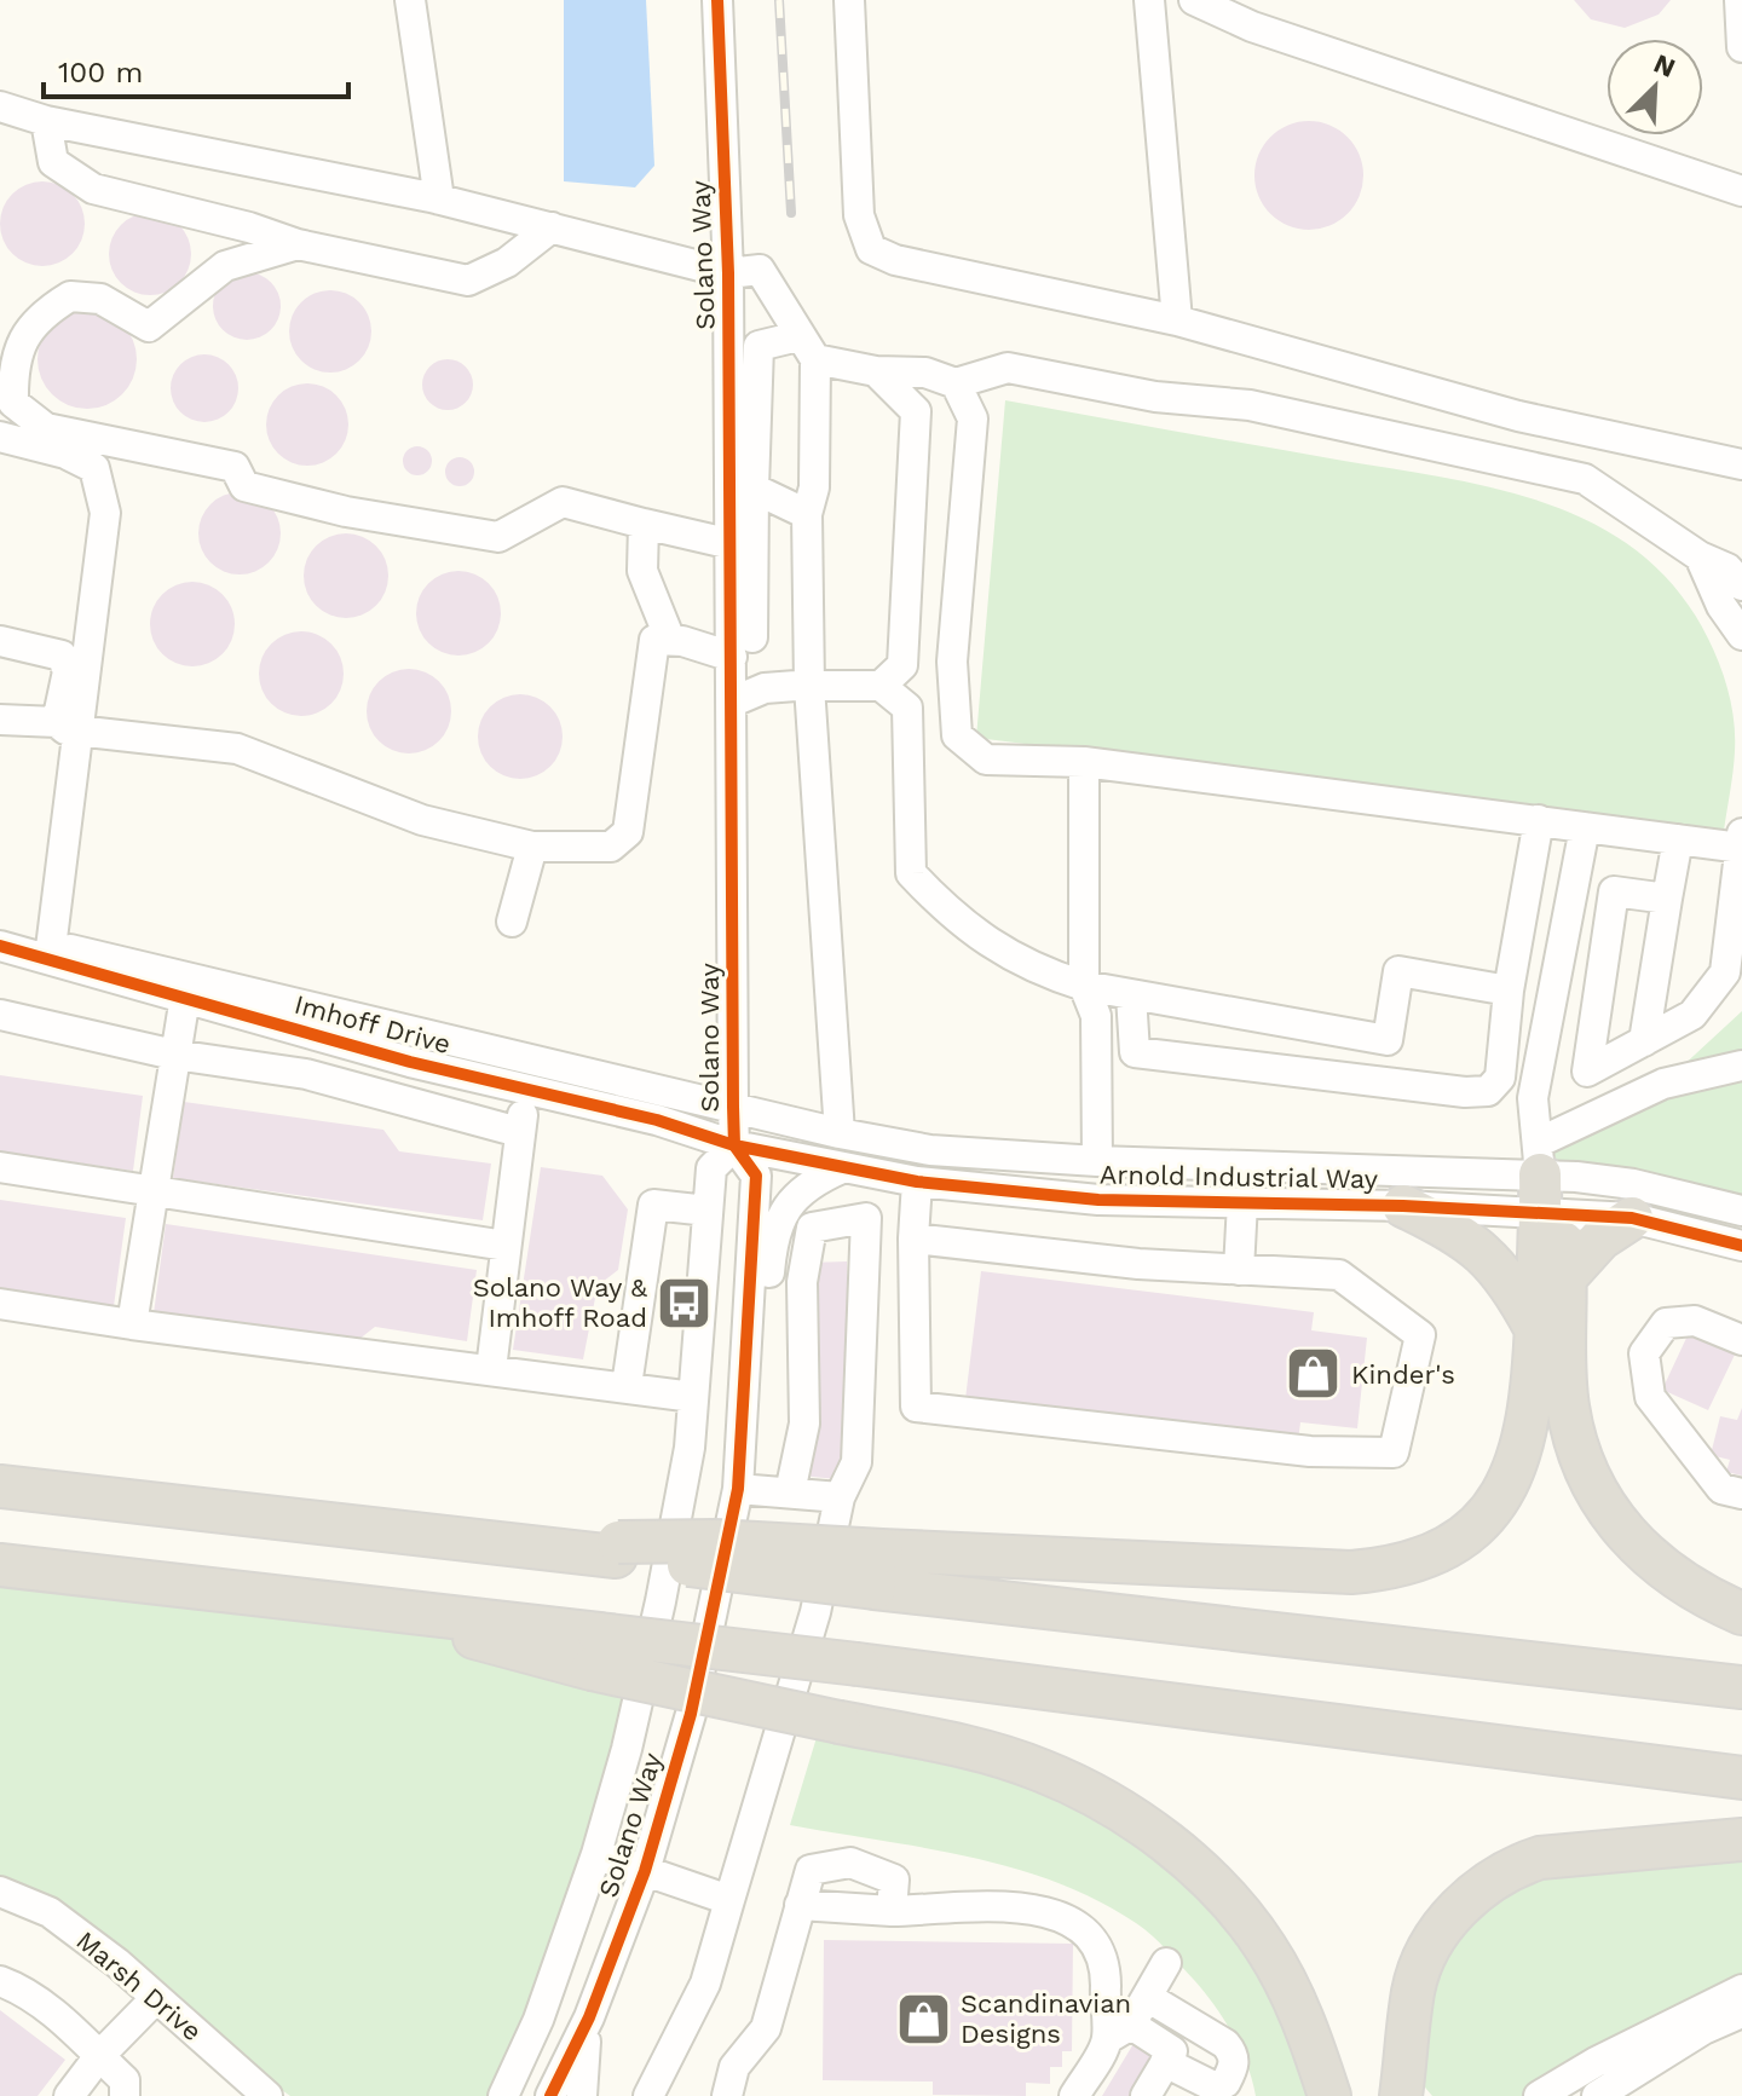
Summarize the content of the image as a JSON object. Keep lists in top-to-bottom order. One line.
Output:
{"streets":{"street":["Solano Way","Imhoff Drive","Arnold Industrial Way","Marsh Drive"]},"crossings":[["Solano Way","Imhoff Drive"],["Solano Way","Arnold Industrial Way"],["Imhoff Drive","Arnold Industrial Way"]],"places":{"bus stop":["Solano Way & Imhoff Road"],"shop":["Kinder's","Scandinavian Designs"]},"scale_bar":"100 m","north":"top right"}
